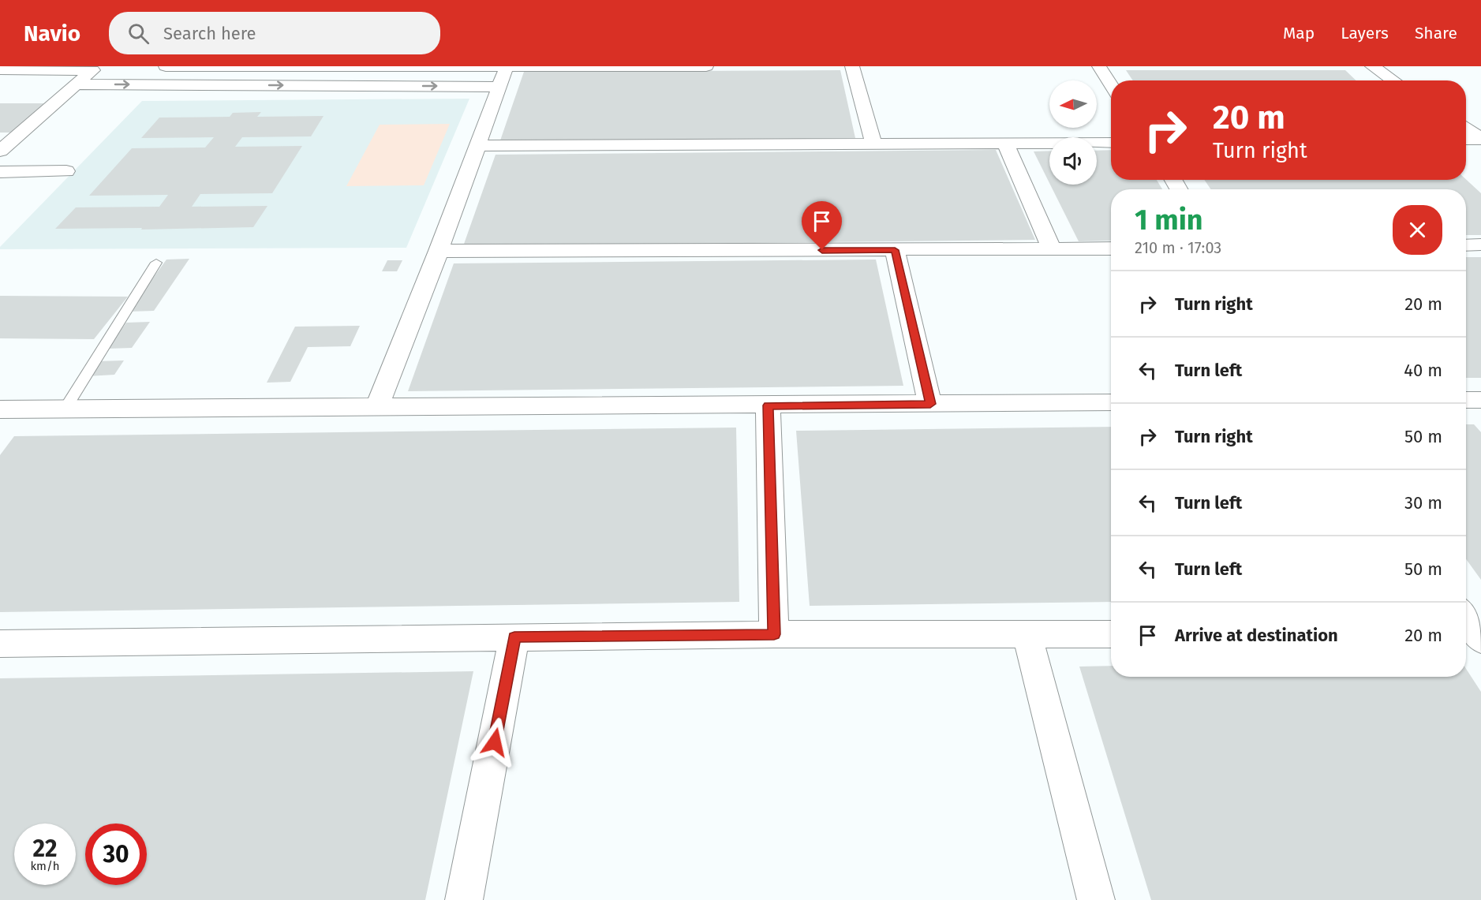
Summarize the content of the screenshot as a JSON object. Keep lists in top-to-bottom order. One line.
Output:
{"north":"left","page":{"header":"Navio","search":"Search here","nav":["Map","Layers","Share"],"turn":["20 m","Turn right"],"heading":["1 min","210 m · 17:03"],"list":[{"name":"Turn right","value":"20 m"},{"name":"Turn left","value":"40 m"},{"name":"Turn right","value":"50 m"},{"name":"Turn left","value":"30 m"},{"name":"Turn left","value":"50 m"},{"name":"Arrive at destination","value":"20 m"}],"speed":"22 km/h","limit":"30"}}
